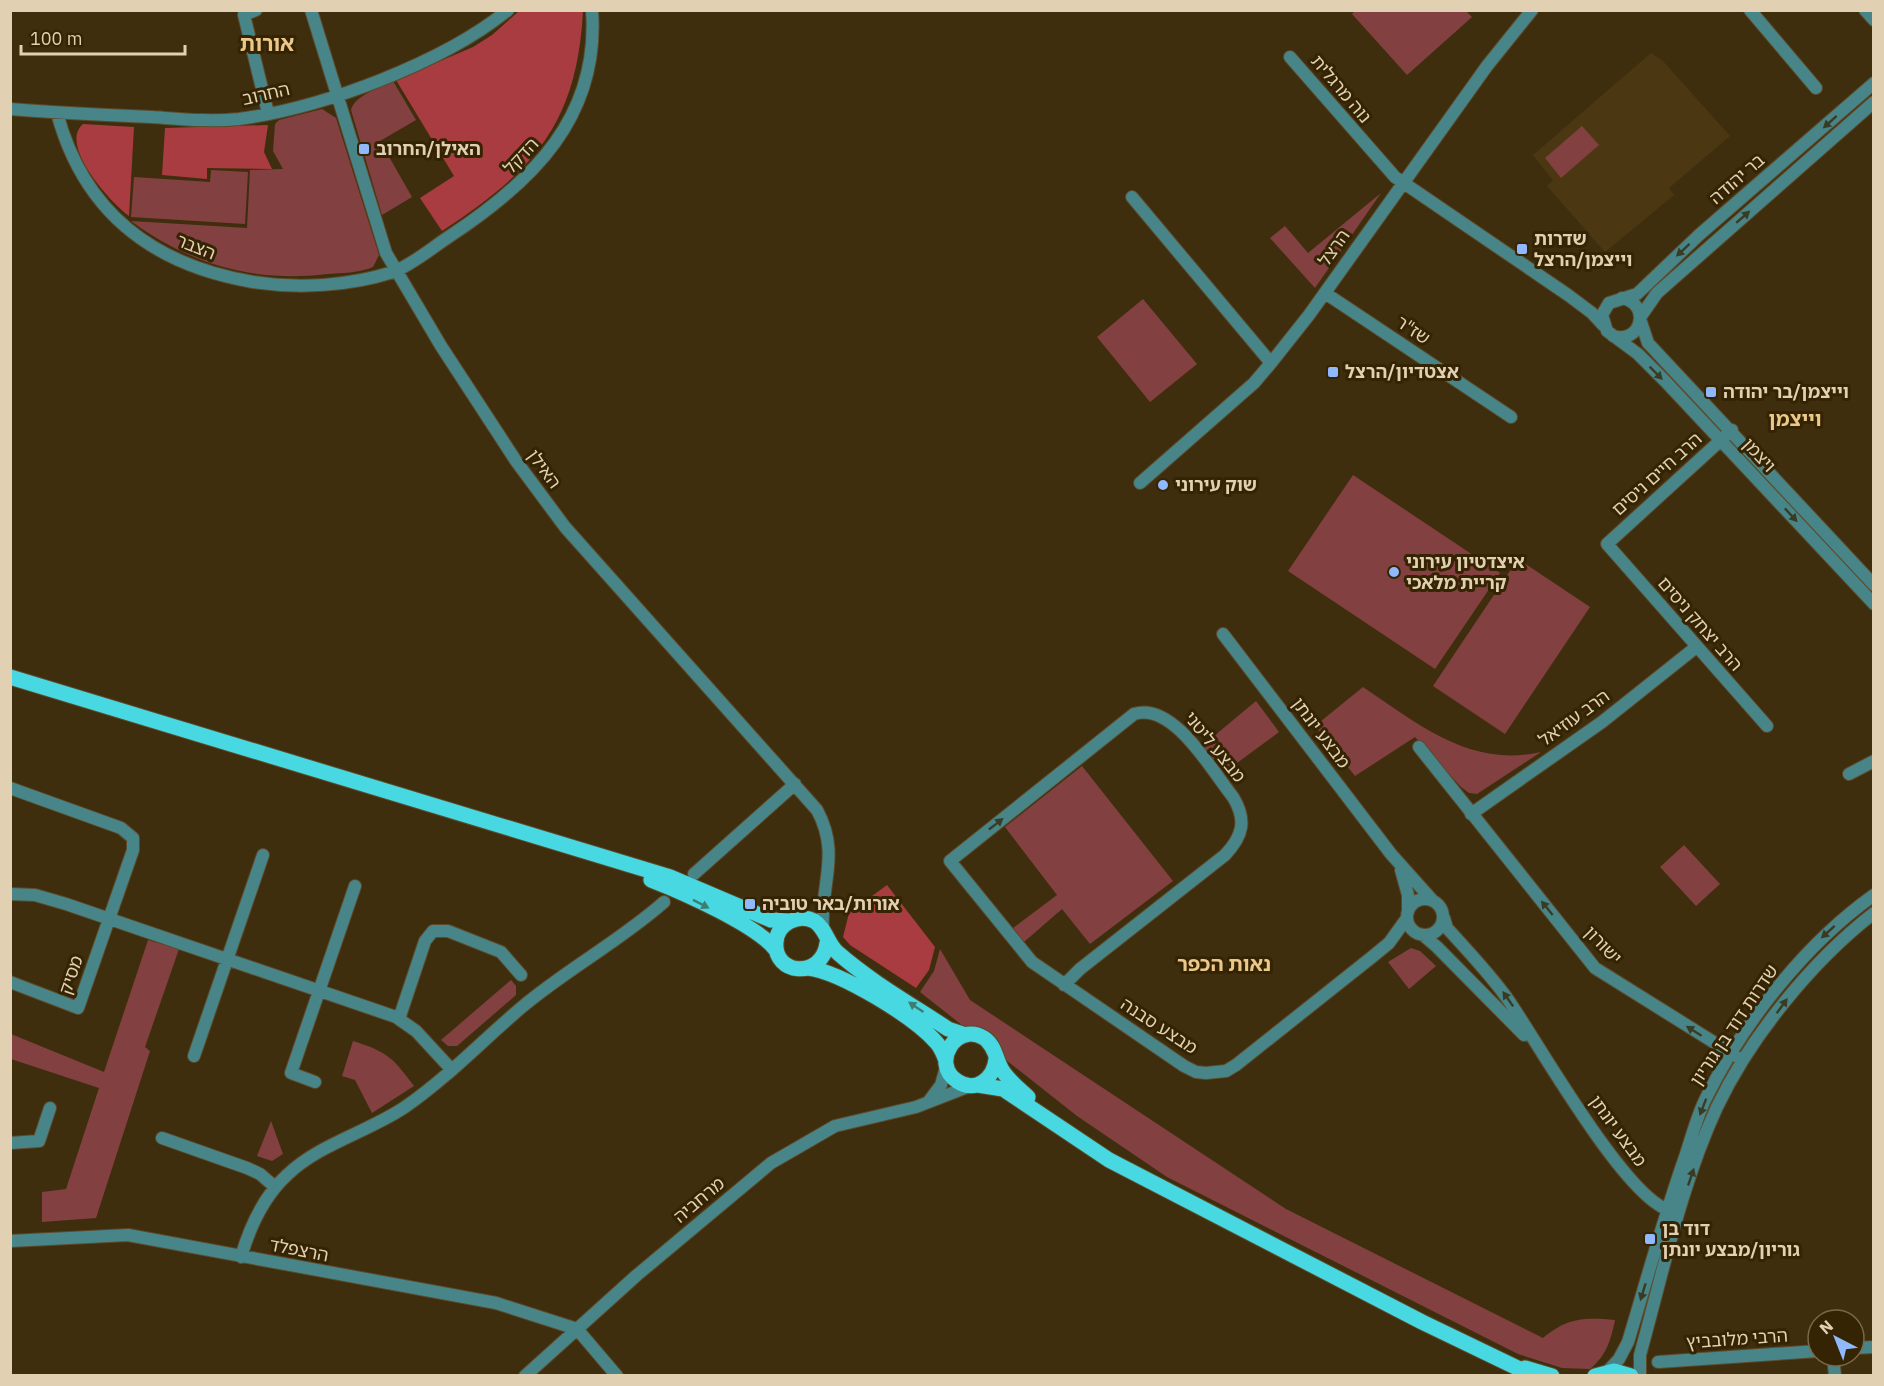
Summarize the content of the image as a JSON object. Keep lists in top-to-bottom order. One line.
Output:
{"streets":{"street":["נוה מרגלית","החרוב","הדקל","בר יהודה","הצבר","הרצל","שז\"ר","ויצמן","האילן","הרב חיים ניסים","הרב יצחק ניסים","הרב עוזיאל","מבצע יונתן","מבצע ליטני","ישורון","מסיק","שדרות דוד בן גוריון","מבצע סבנה","מרחביה","הרצפלד","הרבי מלובביץ"]},"crossings":[["נוה מרגלית","הרצל"],["נוה מרגלית","ויצמן"],["החרוב","הצבר"],["החרוב","האילן"],["הדקל","הצבר"],["הדקל","האילן"],["בר יהודה","ויצמן"],["הצבר","האילן"],["הרצל","שז\"ר"],["הרצל","ויצמן"],["ויצמן","הרב חיים ניסים"],["הרב חיים ניסים","הרב יצחק ניסים"],["הרב יצחק ניסים","הרב עוזיאל"],["הרב עוזיאל","ישורון"],["מבצע יונתן","שדרות דוד בן גוריון"],["מבצע יונתן","מבצע סבנה"],["מבצע ליטני","מבצע סבנה"],["ישורון","שדרות דוד בן גוריון"],["מרחביה","הרצפלד"]],"one_way":["ישורון"],"districts":["אורות","וייצמן","נאות הכפר"],"places":{"transit":["האילן/החרוב","שדרות וייצמן/הרצל","אצטדיון/הרצל","וייצמן/בר יהודה","אורות/באר טוביה","דוד בן גוריון/מבצע יונתן"],"other":["שוק עירוני","איצדטיון עירוני קריית מלאכי"]},"scale_bar":"100 m","north":"top left"}
